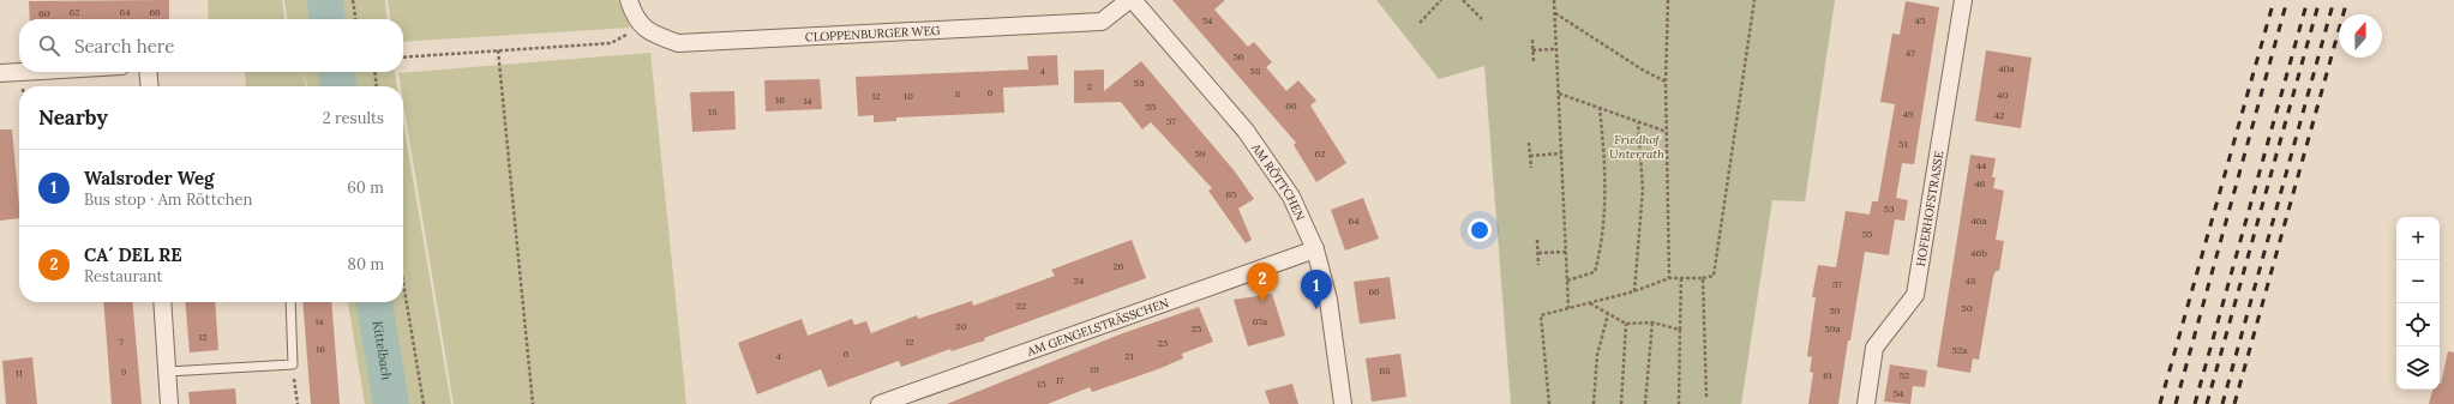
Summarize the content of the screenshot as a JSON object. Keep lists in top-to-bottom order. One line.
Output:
{"streets":{"street":["CLOPPENBURGER WEG","AM RÖTTCHEN","HOFERHOFSTRASSE","AM GENGELSTRÄSSCHEN"]},"crossings":[["CLOPPENBURGER WEG","AM RÖTTCHEN"],["AM RÖTTCHEN","AM GENGELSTRÄSSCHEN"]],"water":["Kittelbach"],"parks":["Friedhof Unterrath"],"house_numbers":["62","64","66","60","54","45","47","56","40a","4","58","53","2","6","8","40","12","10","16","14","60","55","18","49","42","57","51","59","62","44","46","65","53","64","46a","55","46b","26","24","48","57","66","22","50","59","14","67a","20","25","59a","12","7","12","23","16","52a","6","4","21","19","68","9","11","61","52","17","15","54"],"north":"top","page":{"search":"Search here","heading":["Nearby","2 results"],"list":[{"mark":"1","name":"Walsroder Weg","note":"Bus stop · Am Röttchen","value":"60 m"},{"mark":"2","name":"CA´ DEL RE","note":"Restaurant","value":"80 m"}],"map_buttons":["+","−"],"pins":["2","1"]}}
